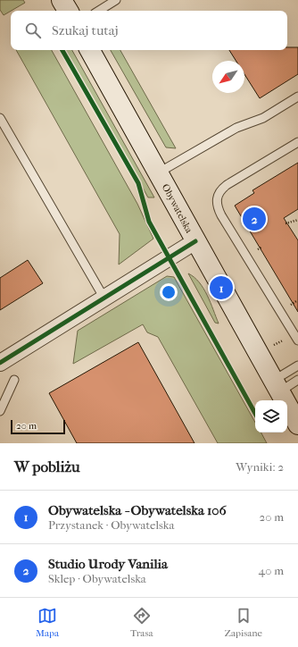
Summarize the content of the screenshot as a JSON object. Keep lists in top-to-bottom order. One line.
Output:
{"streets":{"main road":["Obywatelska"]},"scale_bar":"20 m","north":"bottom left","page":{"search":"Szukaj tutaj","pins":["2","1"],"scale":"20 m","heading":["W pobliżu","Wyniki: 2"],"list":[{"mark":"1","name":"Obywatelska - Obywatelska 106","note":"Przystanek · Obywatelska","value":"20 m"},{"mark":"2","name":"Studio Urody Vanilia","note":"Sklep · Obywatelska","value":"40 m"}],"nav":["Mapa","Trasa","Zapisane"]}}
